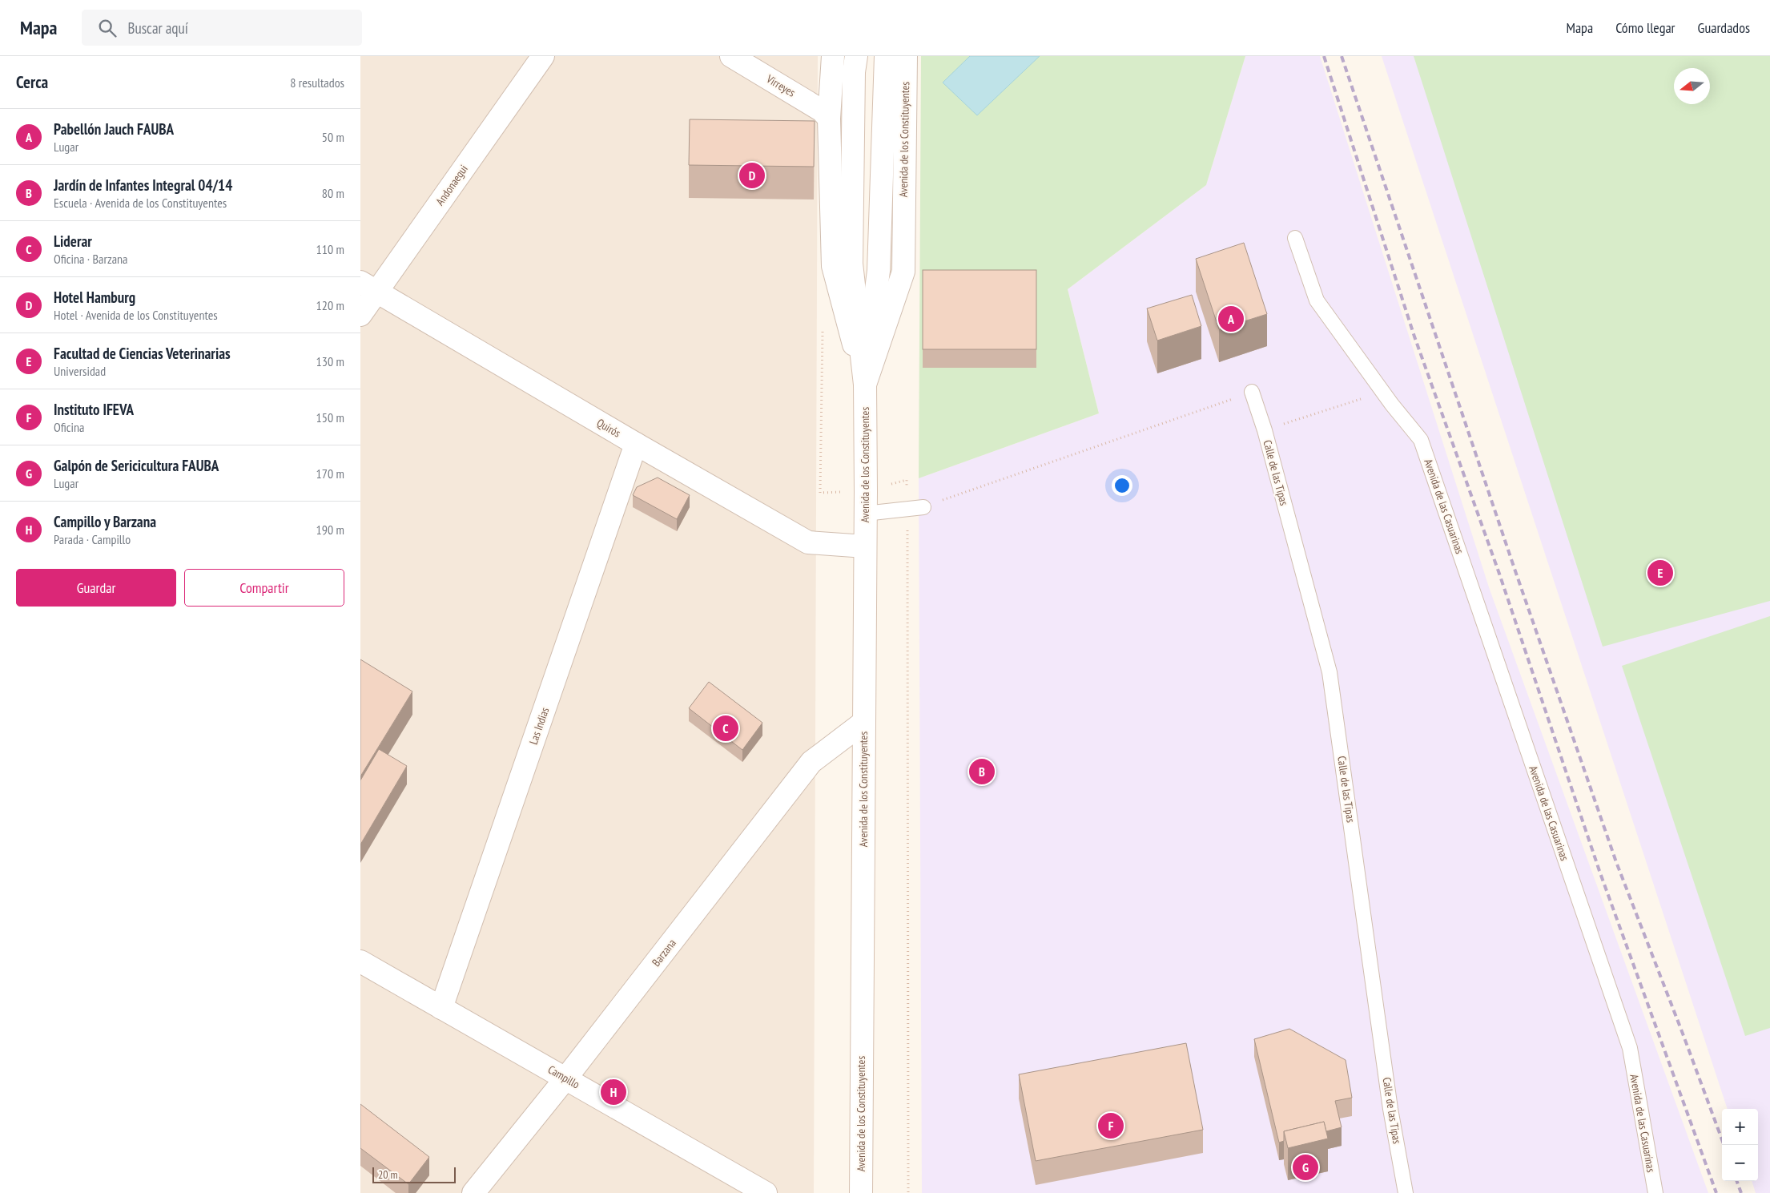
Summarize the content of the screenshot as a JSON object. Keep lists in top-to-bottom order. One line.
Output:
{"streets":{"street":["Virreyes","Avenida de los Constituyentes","Andonaegui","Quirós","Las Indias","Barzana","Campillo"],"lane":["Calle de las Tipas","Avenida de las Casuarinas"]},"crossings":[["Virreyes","Avenida de los Constituyentes"],["Avenida de los Constituyentes","Quirós"],["Avenida de los Constituyentes","Barzana"],["Andonaegui","Quirós"],["Quirós","Las Indias"],["Las Indias","Campillo"],["Barzana","Campillo"]],"scale_bar":"20 m","north":"left","page":{"header":"Mapa","search":"Buscar aquí","nav":["Mapa","Cómo llegar","Guardados"],"heading":["Cerca","8 resultados"],"list":[{"mark":"A","name":"Pabellón Jauch FAUBA","note":"Lugar","value":"50 m"},{"mark":"B","name":"Jardín de Infantes Integral 04/14","note":"Escuela · Avenida de los Constituyentes","value":"80 m"},{"mark":"C","name":"Liderar","note":"Oficina · Barzana","value":"110 m"},{"mark":"D","name":"Hotel Hamburg","note":"Hotel · Avenida de los Constituyentes","value":"120 m"},{"mark":"E","name":"Facultad de Ciencias Veterinarias","note":"Universidad","value":"130 m"},{"mark":"F","name":"Instituto IFEVA","note":"Oficina","value":"150 m"},{"mark":"G","name":"Galpón de Sericicultura FAUBA","note":"Lugar","value":"170 m"},{"mark":"H","name":"Campillo y Barzana","note":"Parada · Campillo","value":"190 m"}],"pins":["D","A","E","C","B","H","F","G"],"buttons":["Guardar","Compartir"],"map_buttons":["+","−"],"scale":"20 m"}}
